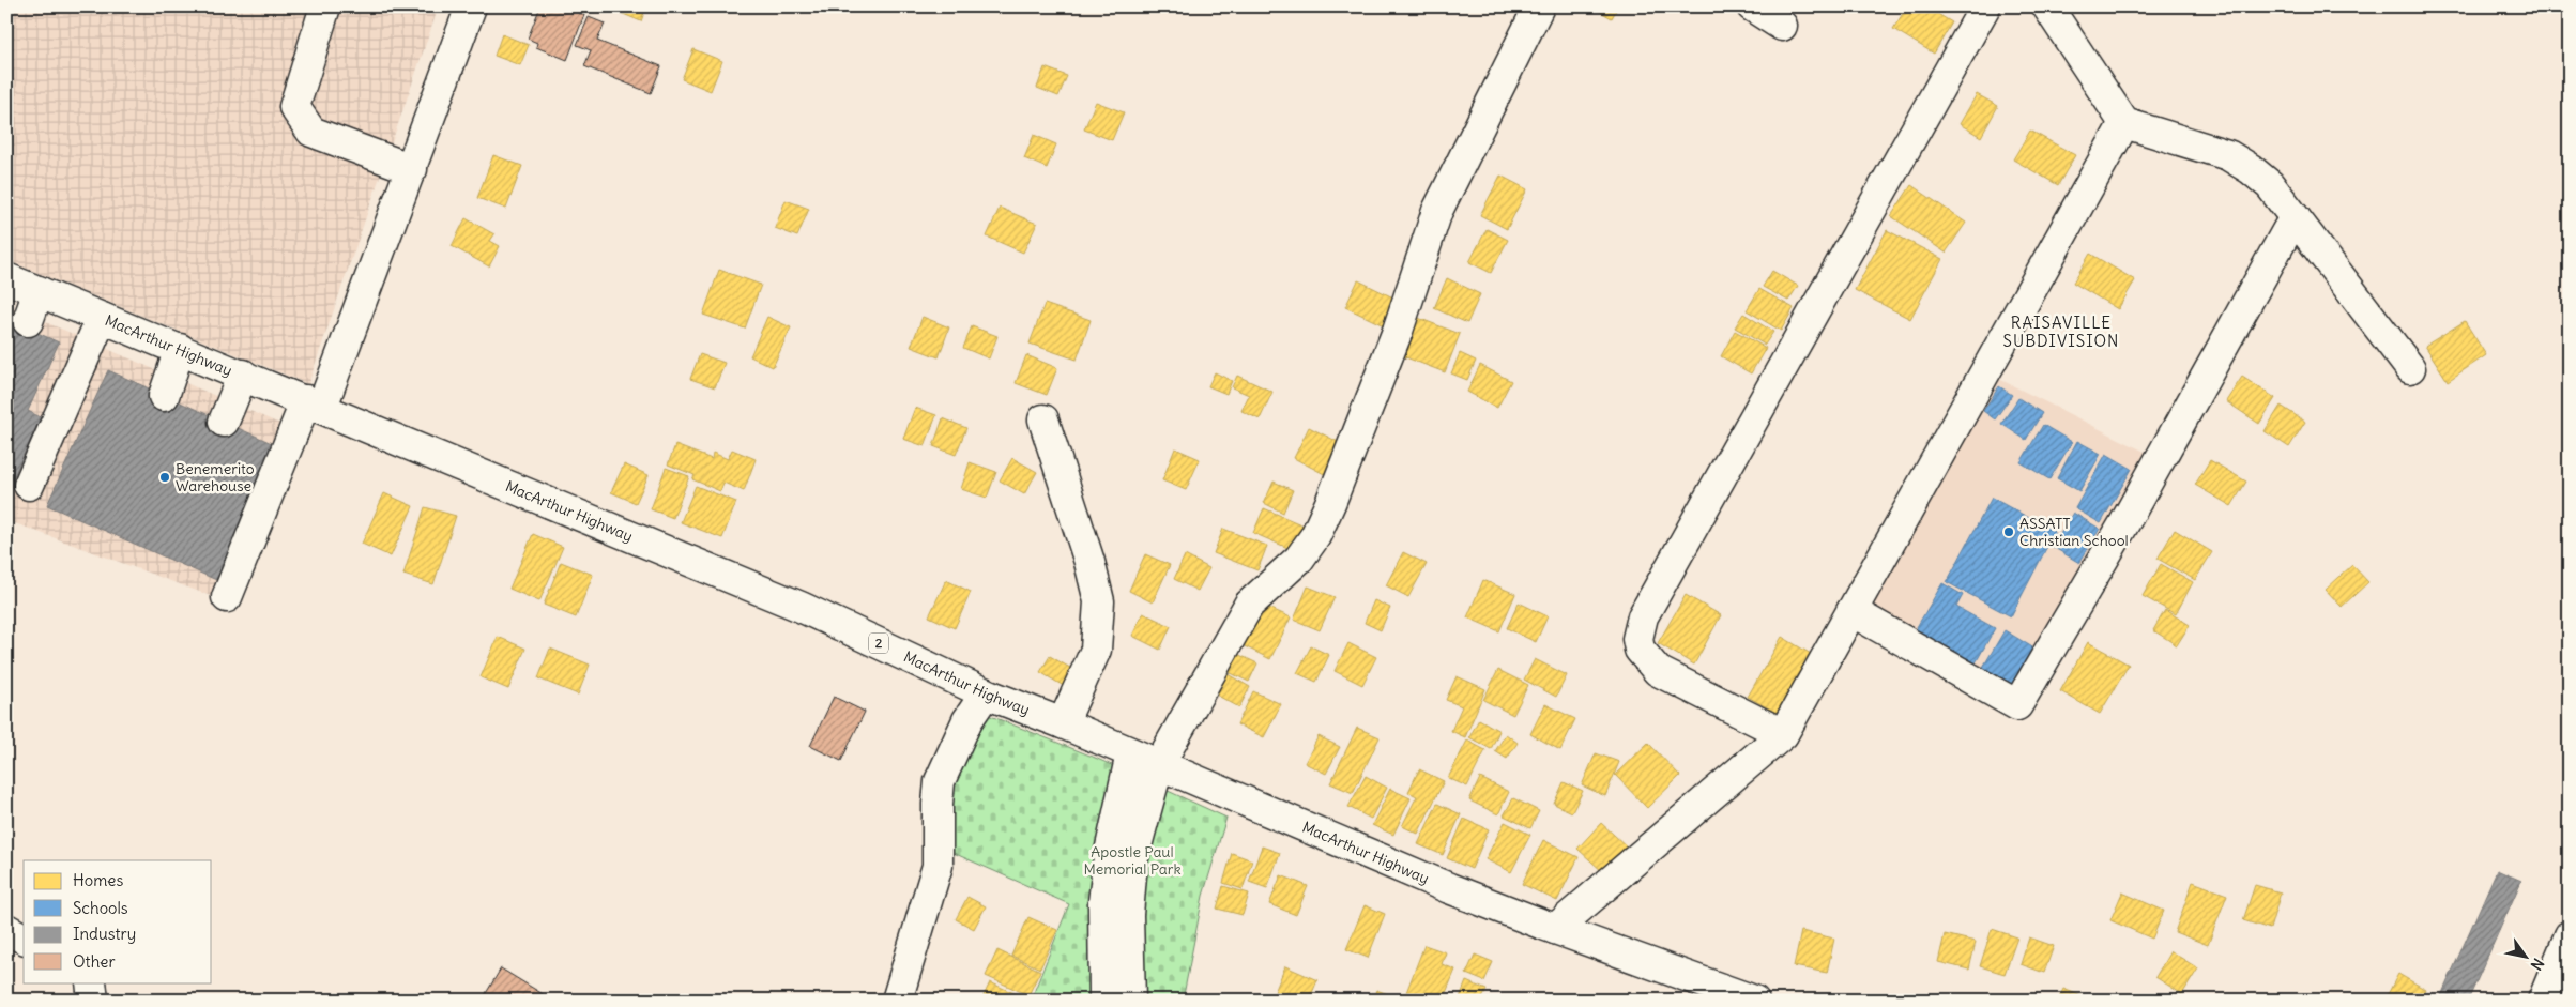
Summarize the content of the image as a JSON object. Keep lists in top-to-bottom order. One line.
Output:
{"streets":{"main road":["MacArthur Highway","2"]},"districts":["RAISAVILLE SUBDIVISION"],"parks":["Apostle Paul Memorial Park"],"places":["Benemerito Warehouse","ASSATT Christian School"],"legend":["Homes","Schools","Industry","Other"],"north":"bottom right"}
